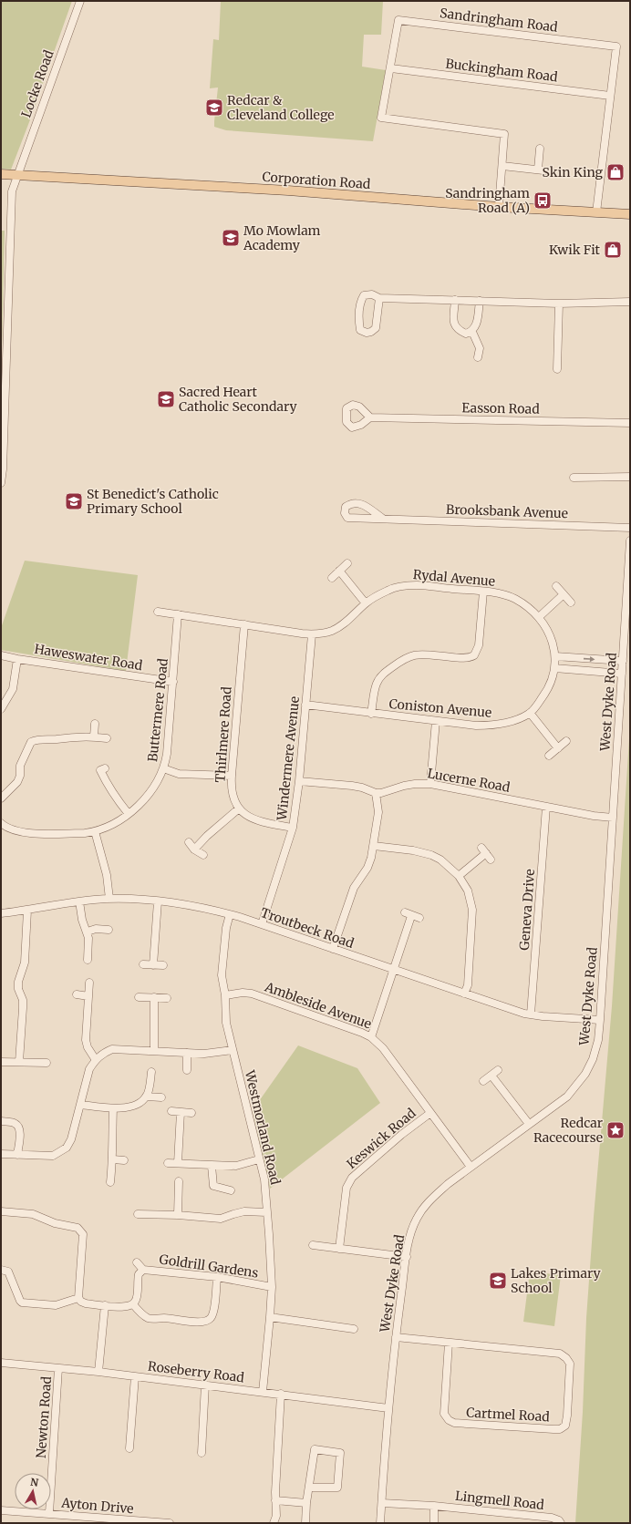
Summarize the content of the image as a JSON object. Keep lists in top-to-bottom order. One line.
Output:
{"streets":{"main road":["Corporation Road"],"street":["Sandringham Road","Buckingham Road","Locke Road","Easson Road","Brooksbank Avenue","Rydal Avenue","Haweswater Road","West Dyke Road","Coniston Avenue","Buttermere Road","Thirlmere Road","Windermere Avenue","Lucerne Road","Geneva Drive","Troutbeck Road","Ambleside Avenue","Westmorland Road","Keswick Road","Goldrill Gardens","Roseberry Road","Cartmel Road","Newton Road","Lingmell Road","Ayton Drive"]},"crossings":[["Sandringham Road","Buckingham Road"],["Sandringham Road","Corporation Road"],["Locke Road","Corporation Road"],["Rydal Avenue","Coniston Avenue"],["Rydal Avenue","Buttermere Road"],["Rydal Avenue","Thirlmere Road"],["Rydal Avenue","Windermere Avenue"],["Haweswater Road","Buttermere Road"],["West Dyke Road","Lucerne Road"],["West Dyke Road","Troutbeck Road"],["West Dyke Road","Ambleside Avenue"],["West Dyke Road","Roseberry Road"],["West Dyke Road","Cartmel Road"],["West Dyke Road","Lingmell Road"],["Coniston Avenue","Windermere Avenue"],["Windermere Avenue","Troutbeck Road"],["Lucerne Road","Geneva Drive"],["Geneva Drive","Troutbeck Road"],["Troutbeck Road","Westmorland Road"],["Ambleside Avenue","Westmorland Road"],["Ambleside Avenue","Keswick Road"],["Westmorland Road","Goldrill Gardens"],["Westmorland Road","Roseberry Road"],["Roseberry Road","Newton Road"],["Newton Road","Ayton Drive"]],"places":{"school or university":["Redcar & Cleveland College","Mo Mowlam Academy","Sacred Heart Catholic Secondary","St Benedict's Catholic Primary School","Lakes Primary School"],"shop":["Skin King","Kwik Fit"],"bus stop":["Sandringham Road (A)"],"place":["Redcar Racecourse"]},"north":"top"}
